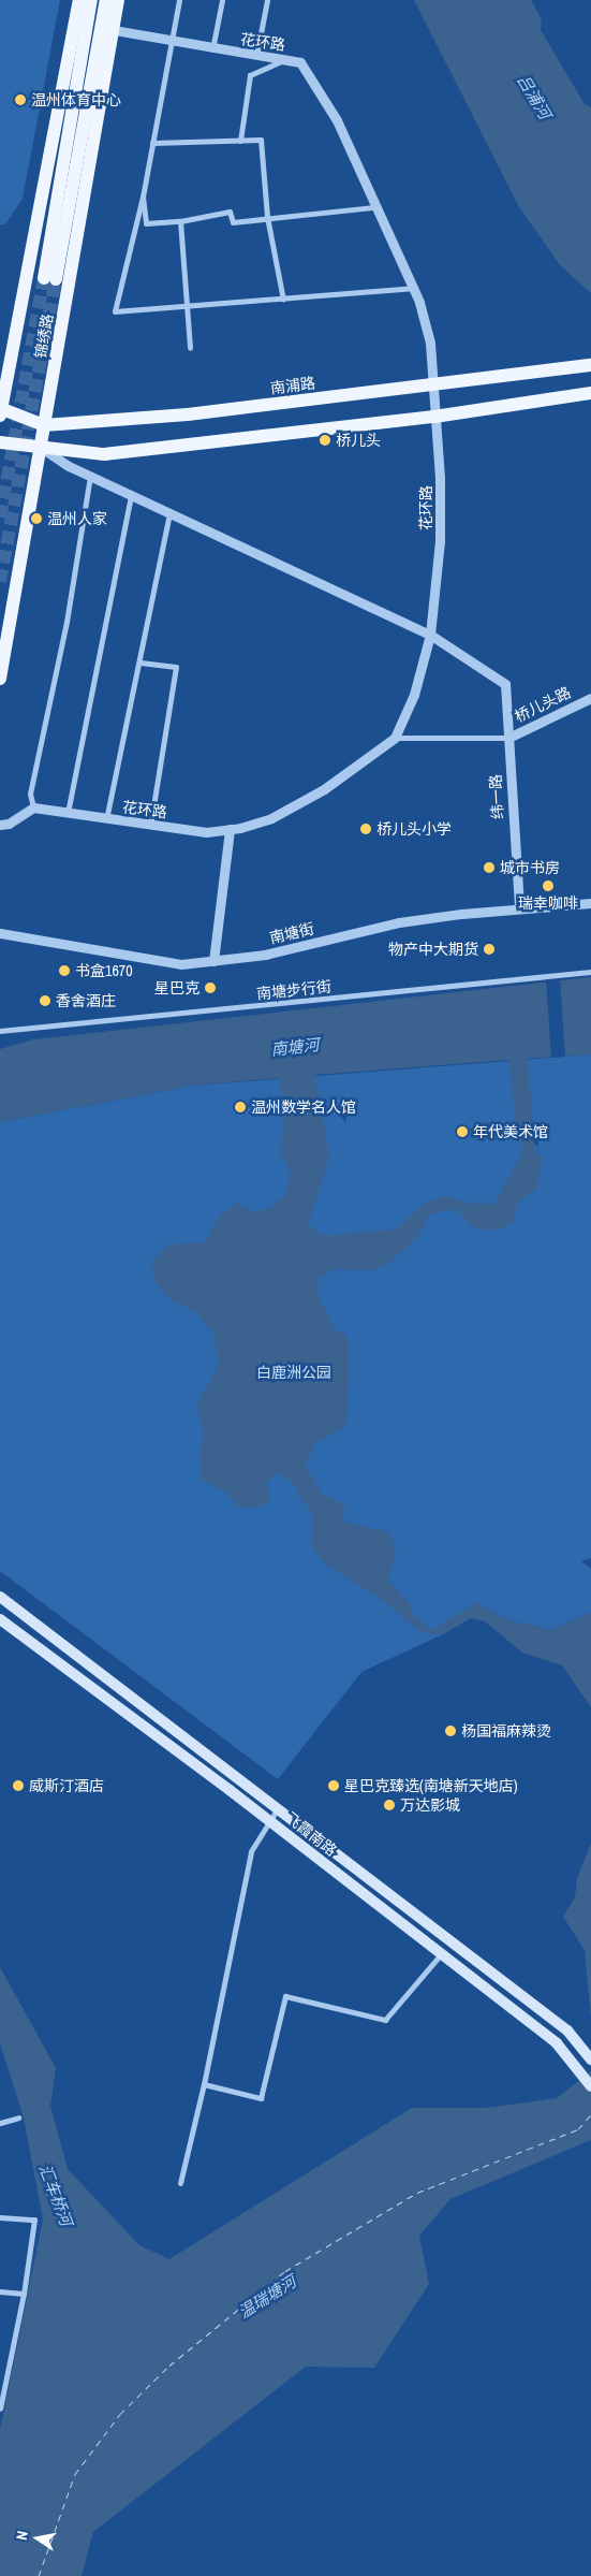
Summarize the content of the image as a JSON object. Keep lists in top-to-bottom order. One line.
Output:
{"streets":{"main road":["锦绣路","南浦路","飞霞南路"],"street":["花环路","桥儿头路","纬一路","南塘街","南塘步行街"]},"crossings":[["花环路","锦绣路"],["花环路","南浦路"],["花环路","纬一路"],["锦绣路","南浦路"],["桥儿头路","纬一路"],["纬一路","南塘街"]],"water":["吕浦河","南塘河","汇车桥河","温瑞塘河"],"parks":["白鹿洲公园"],"places":["温州体育中心","桥儿头","温州人家","桥儿头小学","城市书房","瑞幸咖啡","物产中大期货","书盒1670","星巴克","香舍酒庄","温州数学名人馆","年代美术馆","杨国福麻辣烫","威斯汀酒店","星巴克臻选(南塘新天地店)","万达影城"],"north":"left"}
